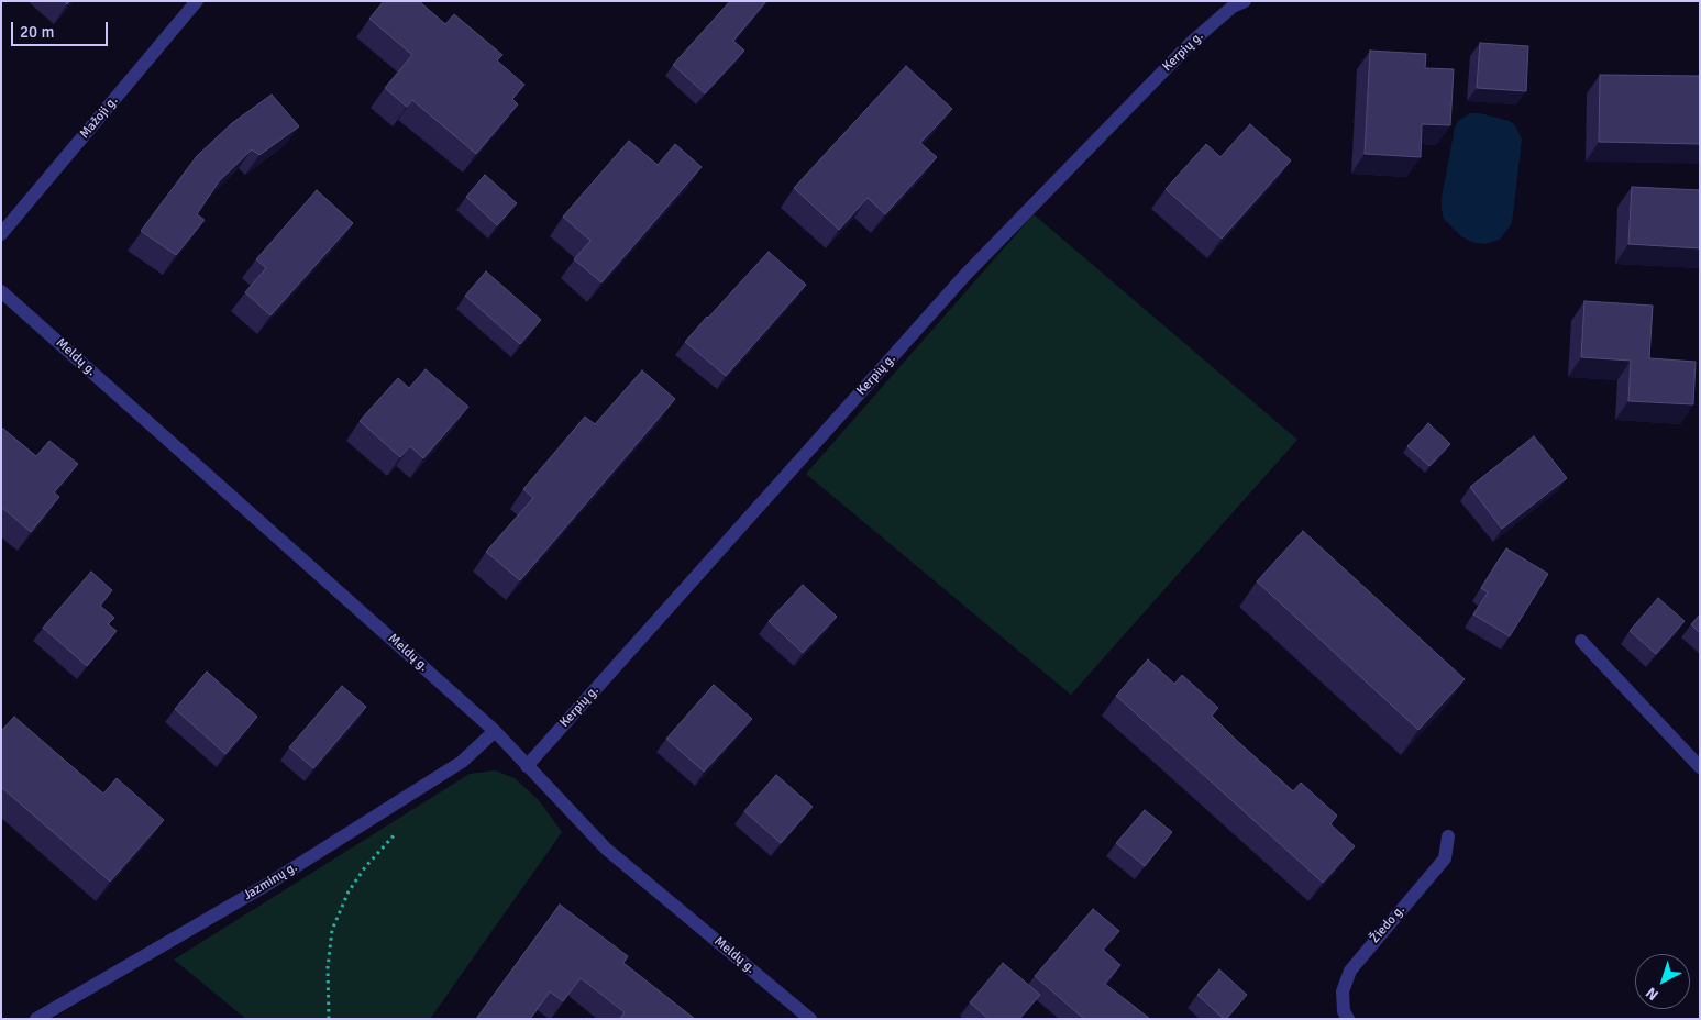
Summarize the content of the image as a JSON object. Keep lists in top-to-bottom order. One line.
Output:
{"streets":{"street":["Kerpių g.","Mažoji g.","Meldų g.","Jazminų g.","Žiedo g."]},"crossings":[["Kerpių g.","Meldų g."],["Meldų g.","Jazminų g."]],"scale_bar":"20 m","north":"bottom left"}
